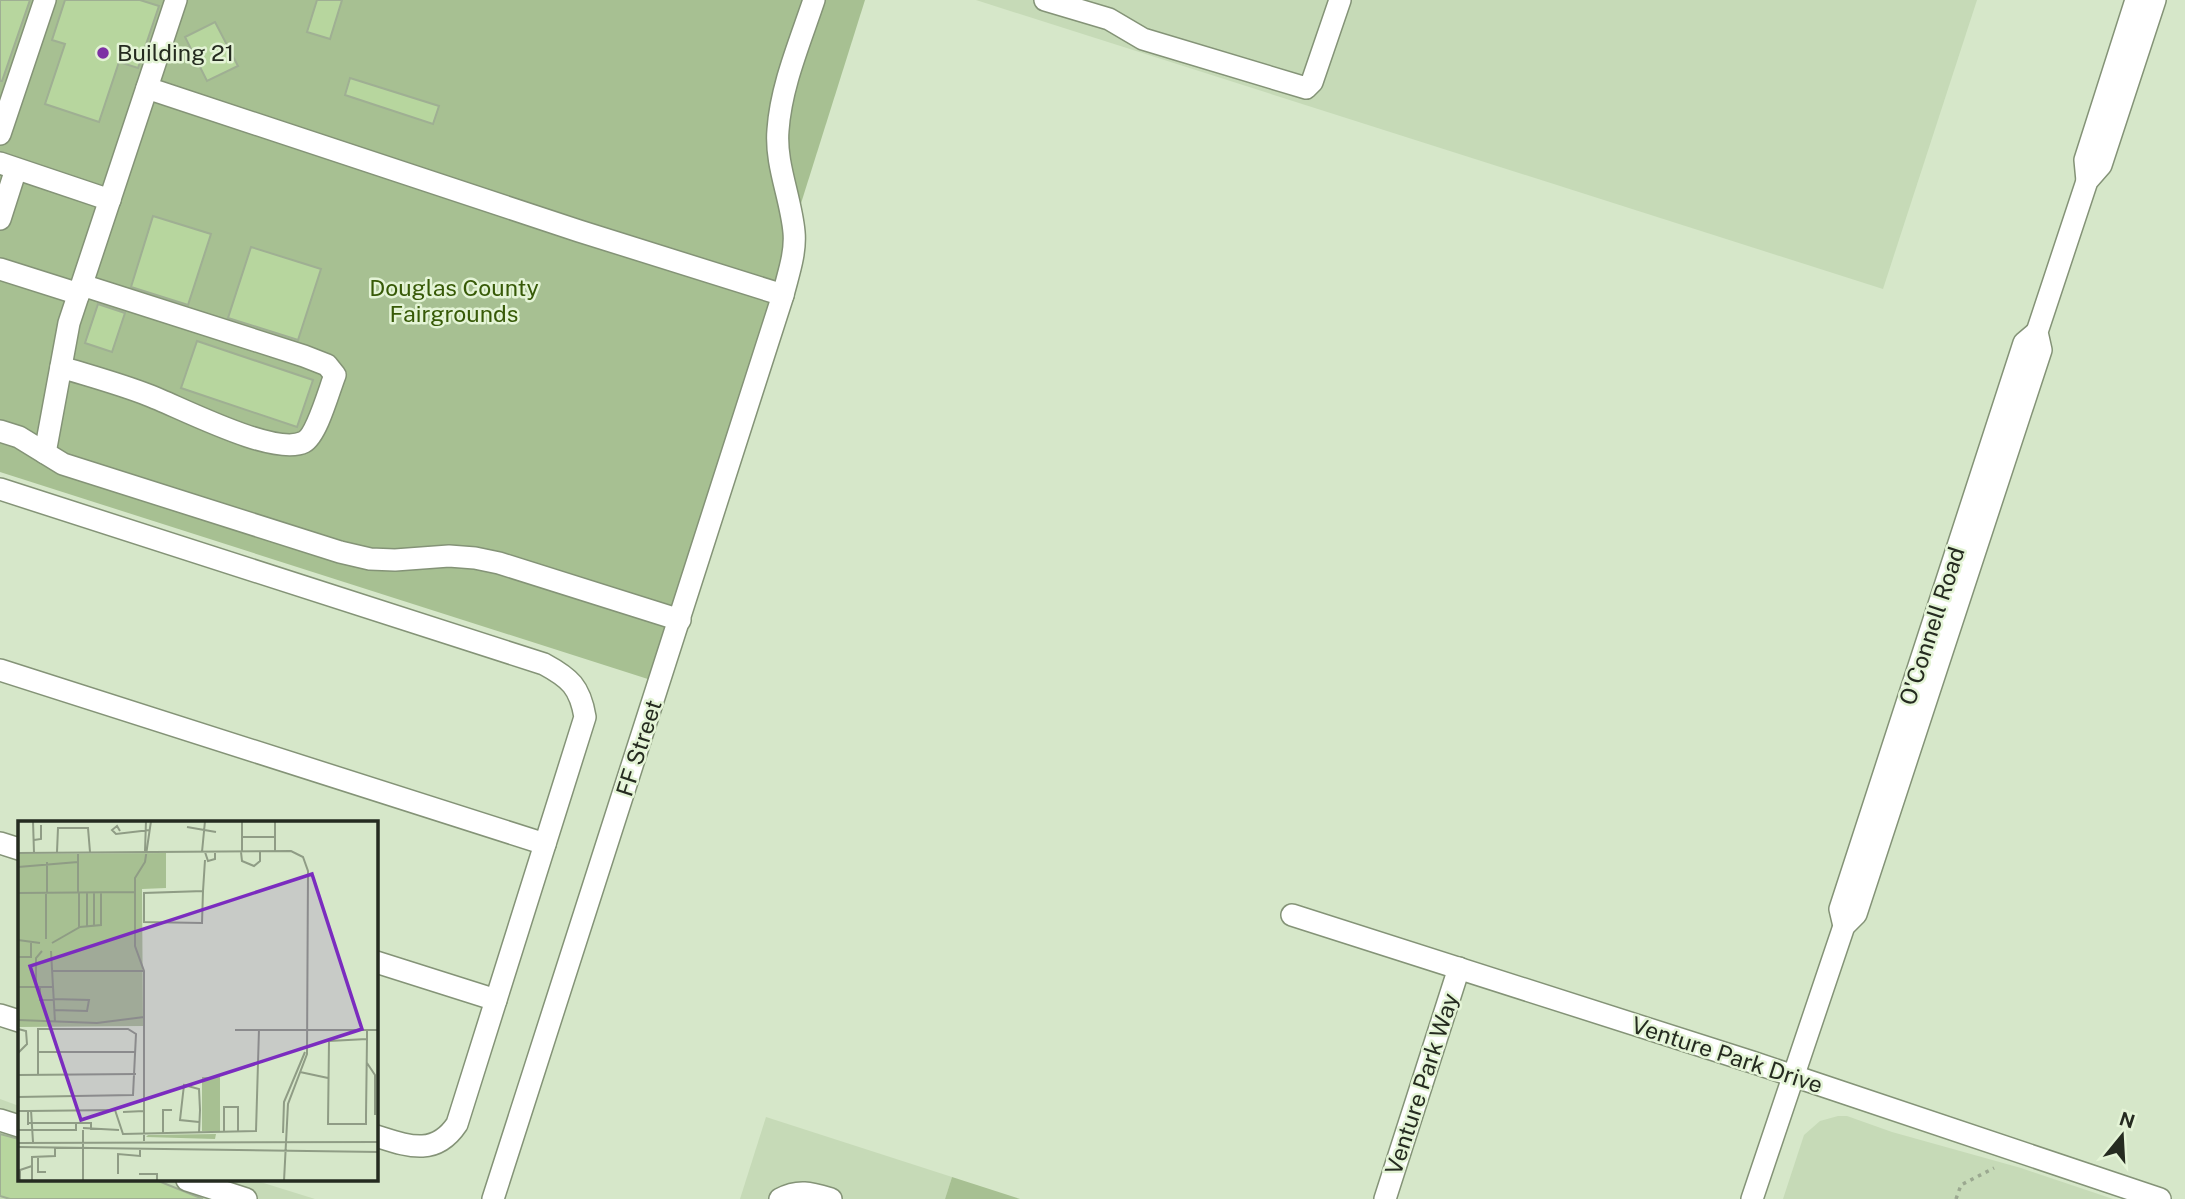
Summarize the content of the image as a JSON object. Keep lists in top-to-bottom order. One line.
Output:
{"streets":{"street":["O'Connell Road","FF Street","Venture Park Drive","Venture Park Way"]},"crossings":[["O'Connell Road","Venture Park Drive"],["Venture Park Drive","Venture Park Way"]],"parks":["Douglas County Fairgrounds"],"places":["Building 21"],"north":"top"}
